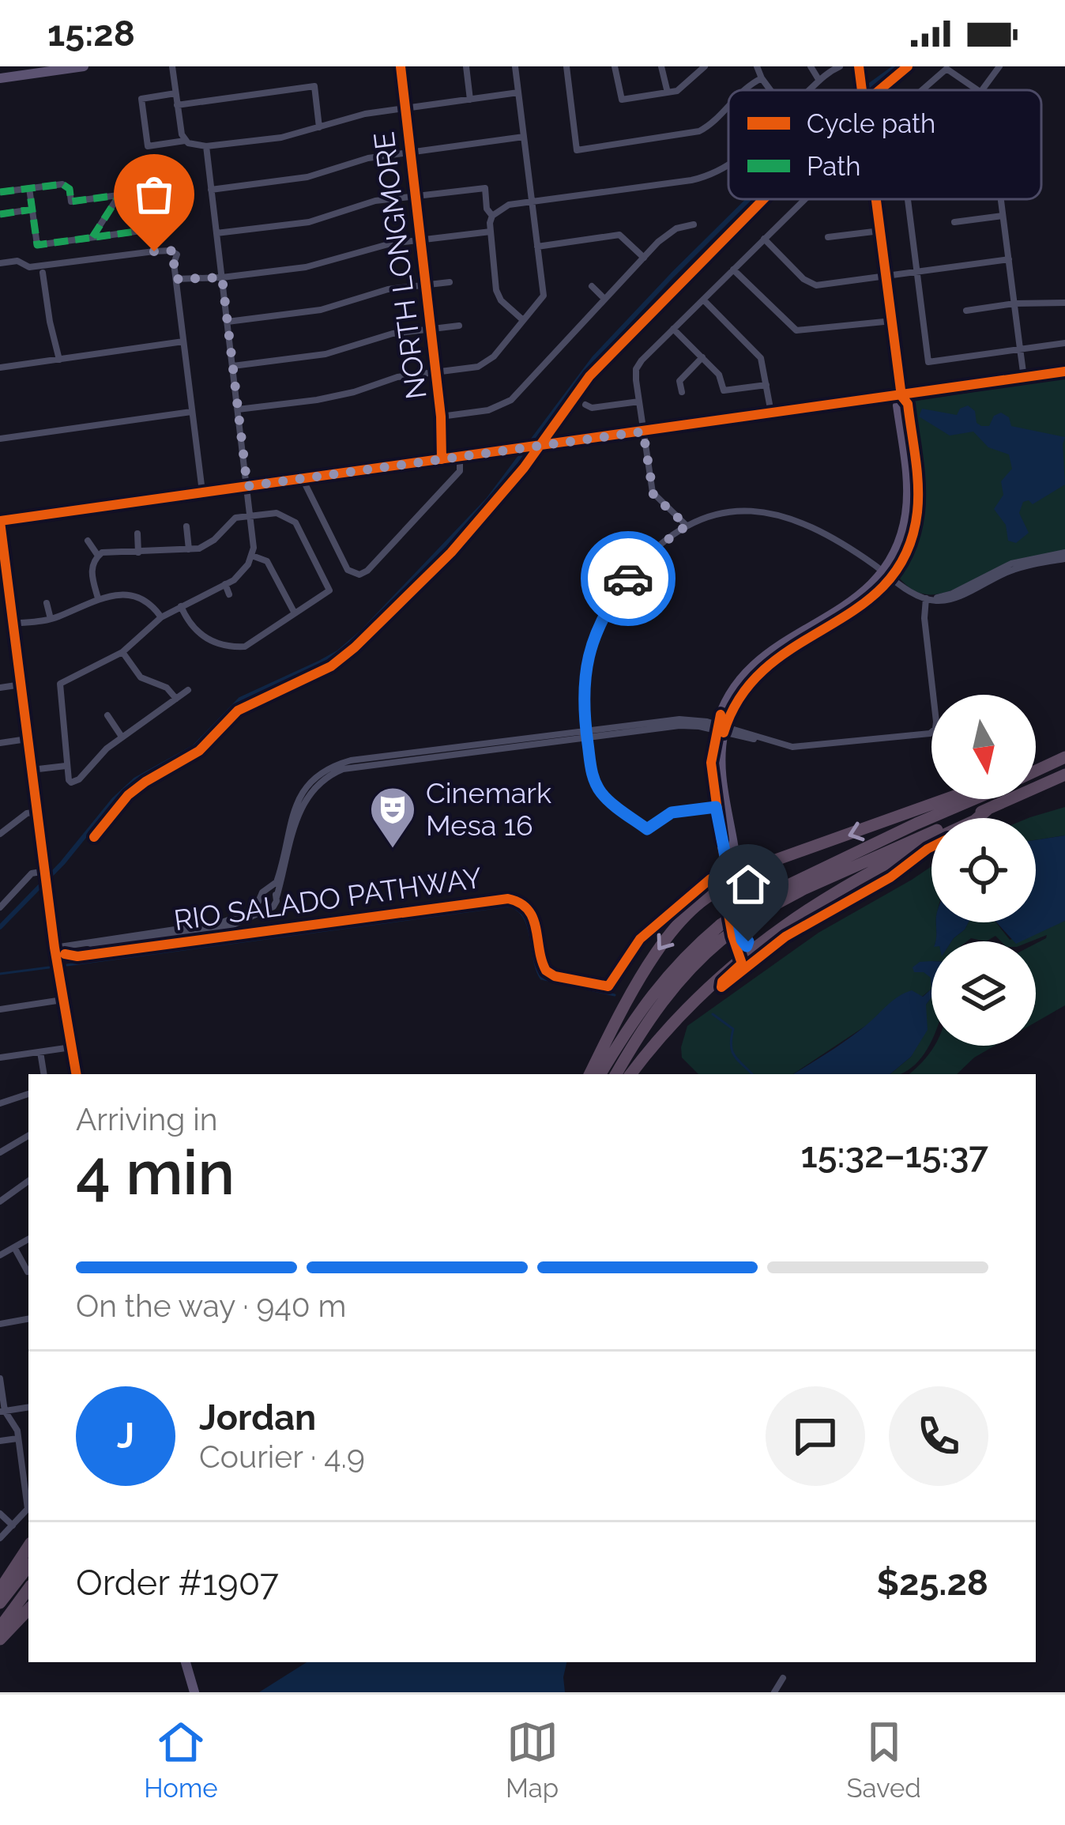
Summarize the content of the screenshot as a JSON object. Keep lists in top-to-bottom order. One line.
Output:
{"streets":{"street":["NORTH LONGMORE"],"cycle path":["RIO SALADO PATHWAY"]},"places":{"theatre":["Cinemark Mesa 16"]},"legend":["Cycle path","Path"],"north":"bottom","page":{"status":"15:28","heading":["4 min","Arriving in","15:32–15:37"],"panel":["Jordan","Courier · 4.9","Order #1907","$25.28"],"bar":"On the way · 940 m","round":"J","tabs":["Home","Map","Saved"]}}
